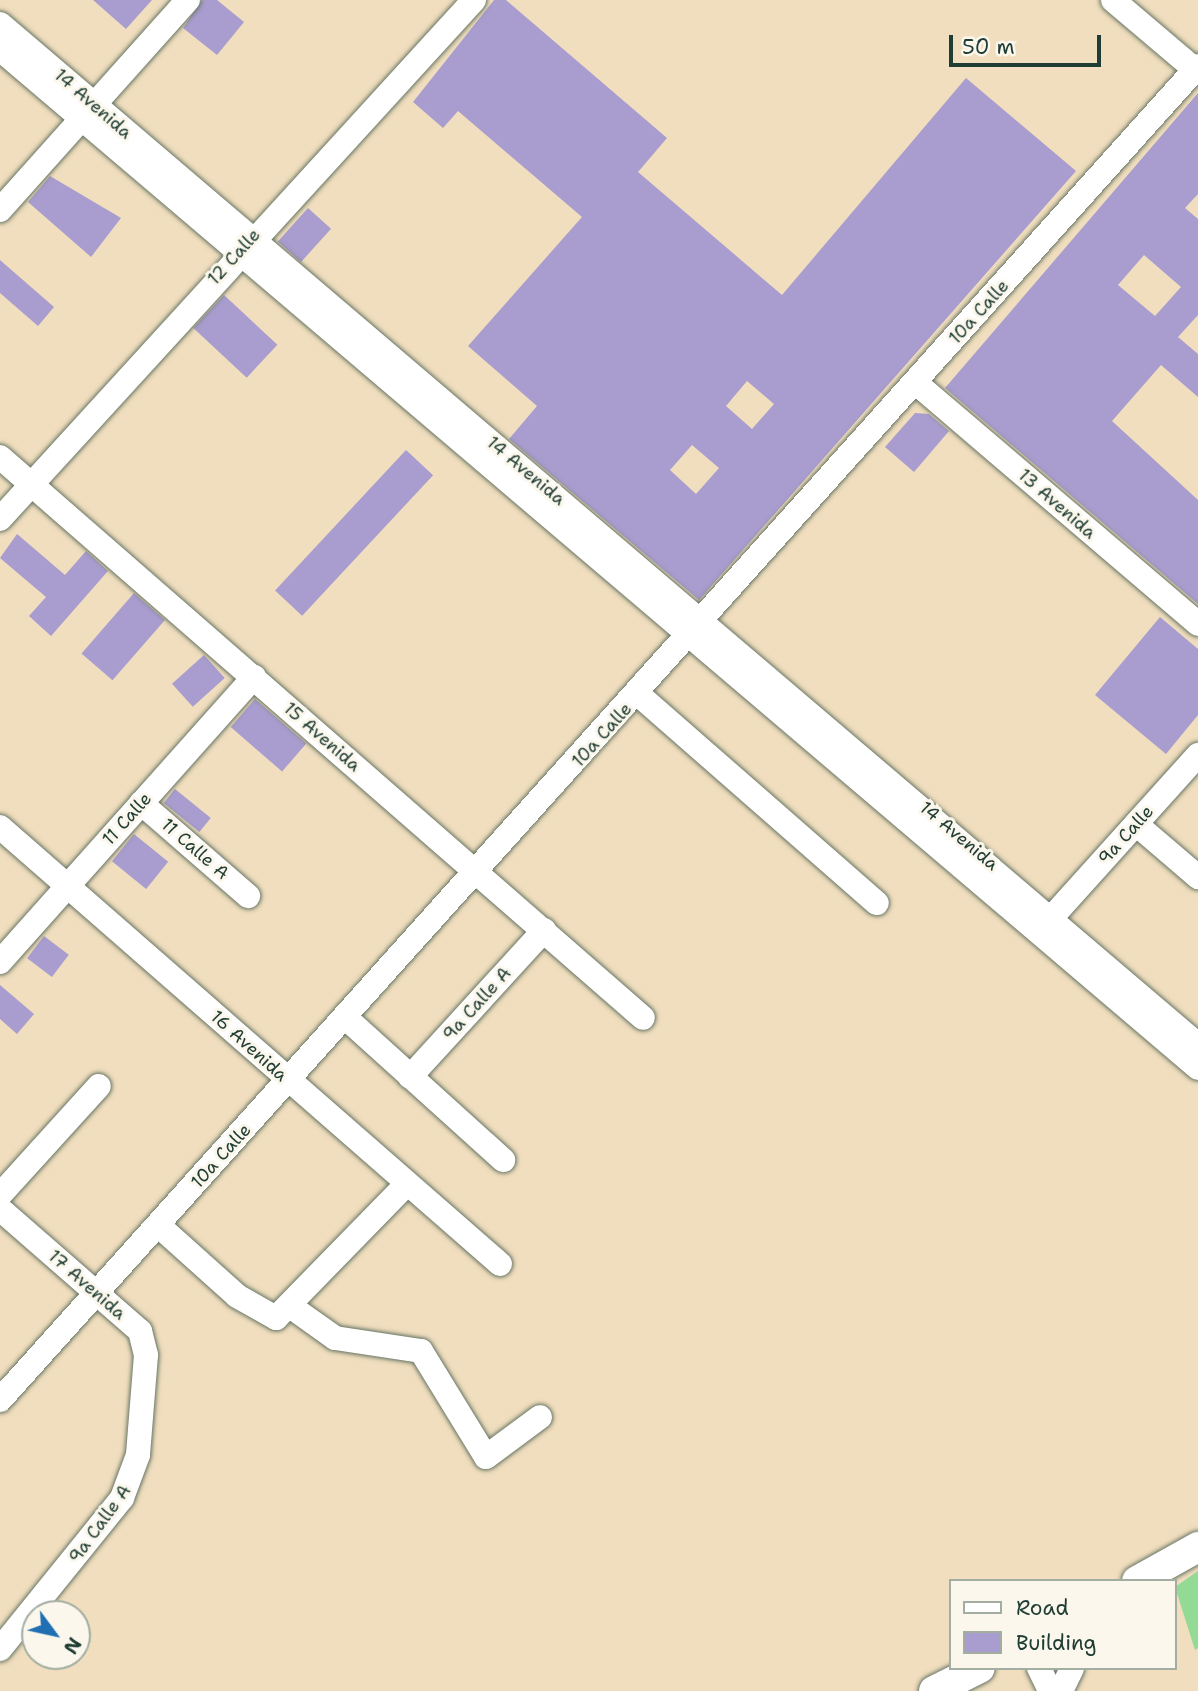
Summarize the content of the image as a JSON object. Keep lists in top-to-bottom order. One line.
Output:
{"streets":{"street":["14 Avenida","12 Calle","10a Calle","13 Avenida","15 Avenida","11 Calle","9a Calle","11 Calle A","9a Calle A","16 Avenida","17 Avenida"]},"crossings":[["14 Avenida","12 Calle"],["14 Avenida","10a Calle"],["14 Avenida","9a Calle"],["12 Calle","15 Avenida"],["10a Calle","13 Avenida"],["10a Calle","15 Avenida"],["10a Calle","16 Avenida"],["10a Calle","17 Avenida"],["15 Avenida","11 Calle"],["15 Avenida","9a Calle A"],["11 Calle","11 Calle A"],["11 Calle","16 Avenida"],["9a Calle A","17 Avenida"]],"legend":["Road","Building"],"scale_bar":"50 m","north":"bottom right"}
